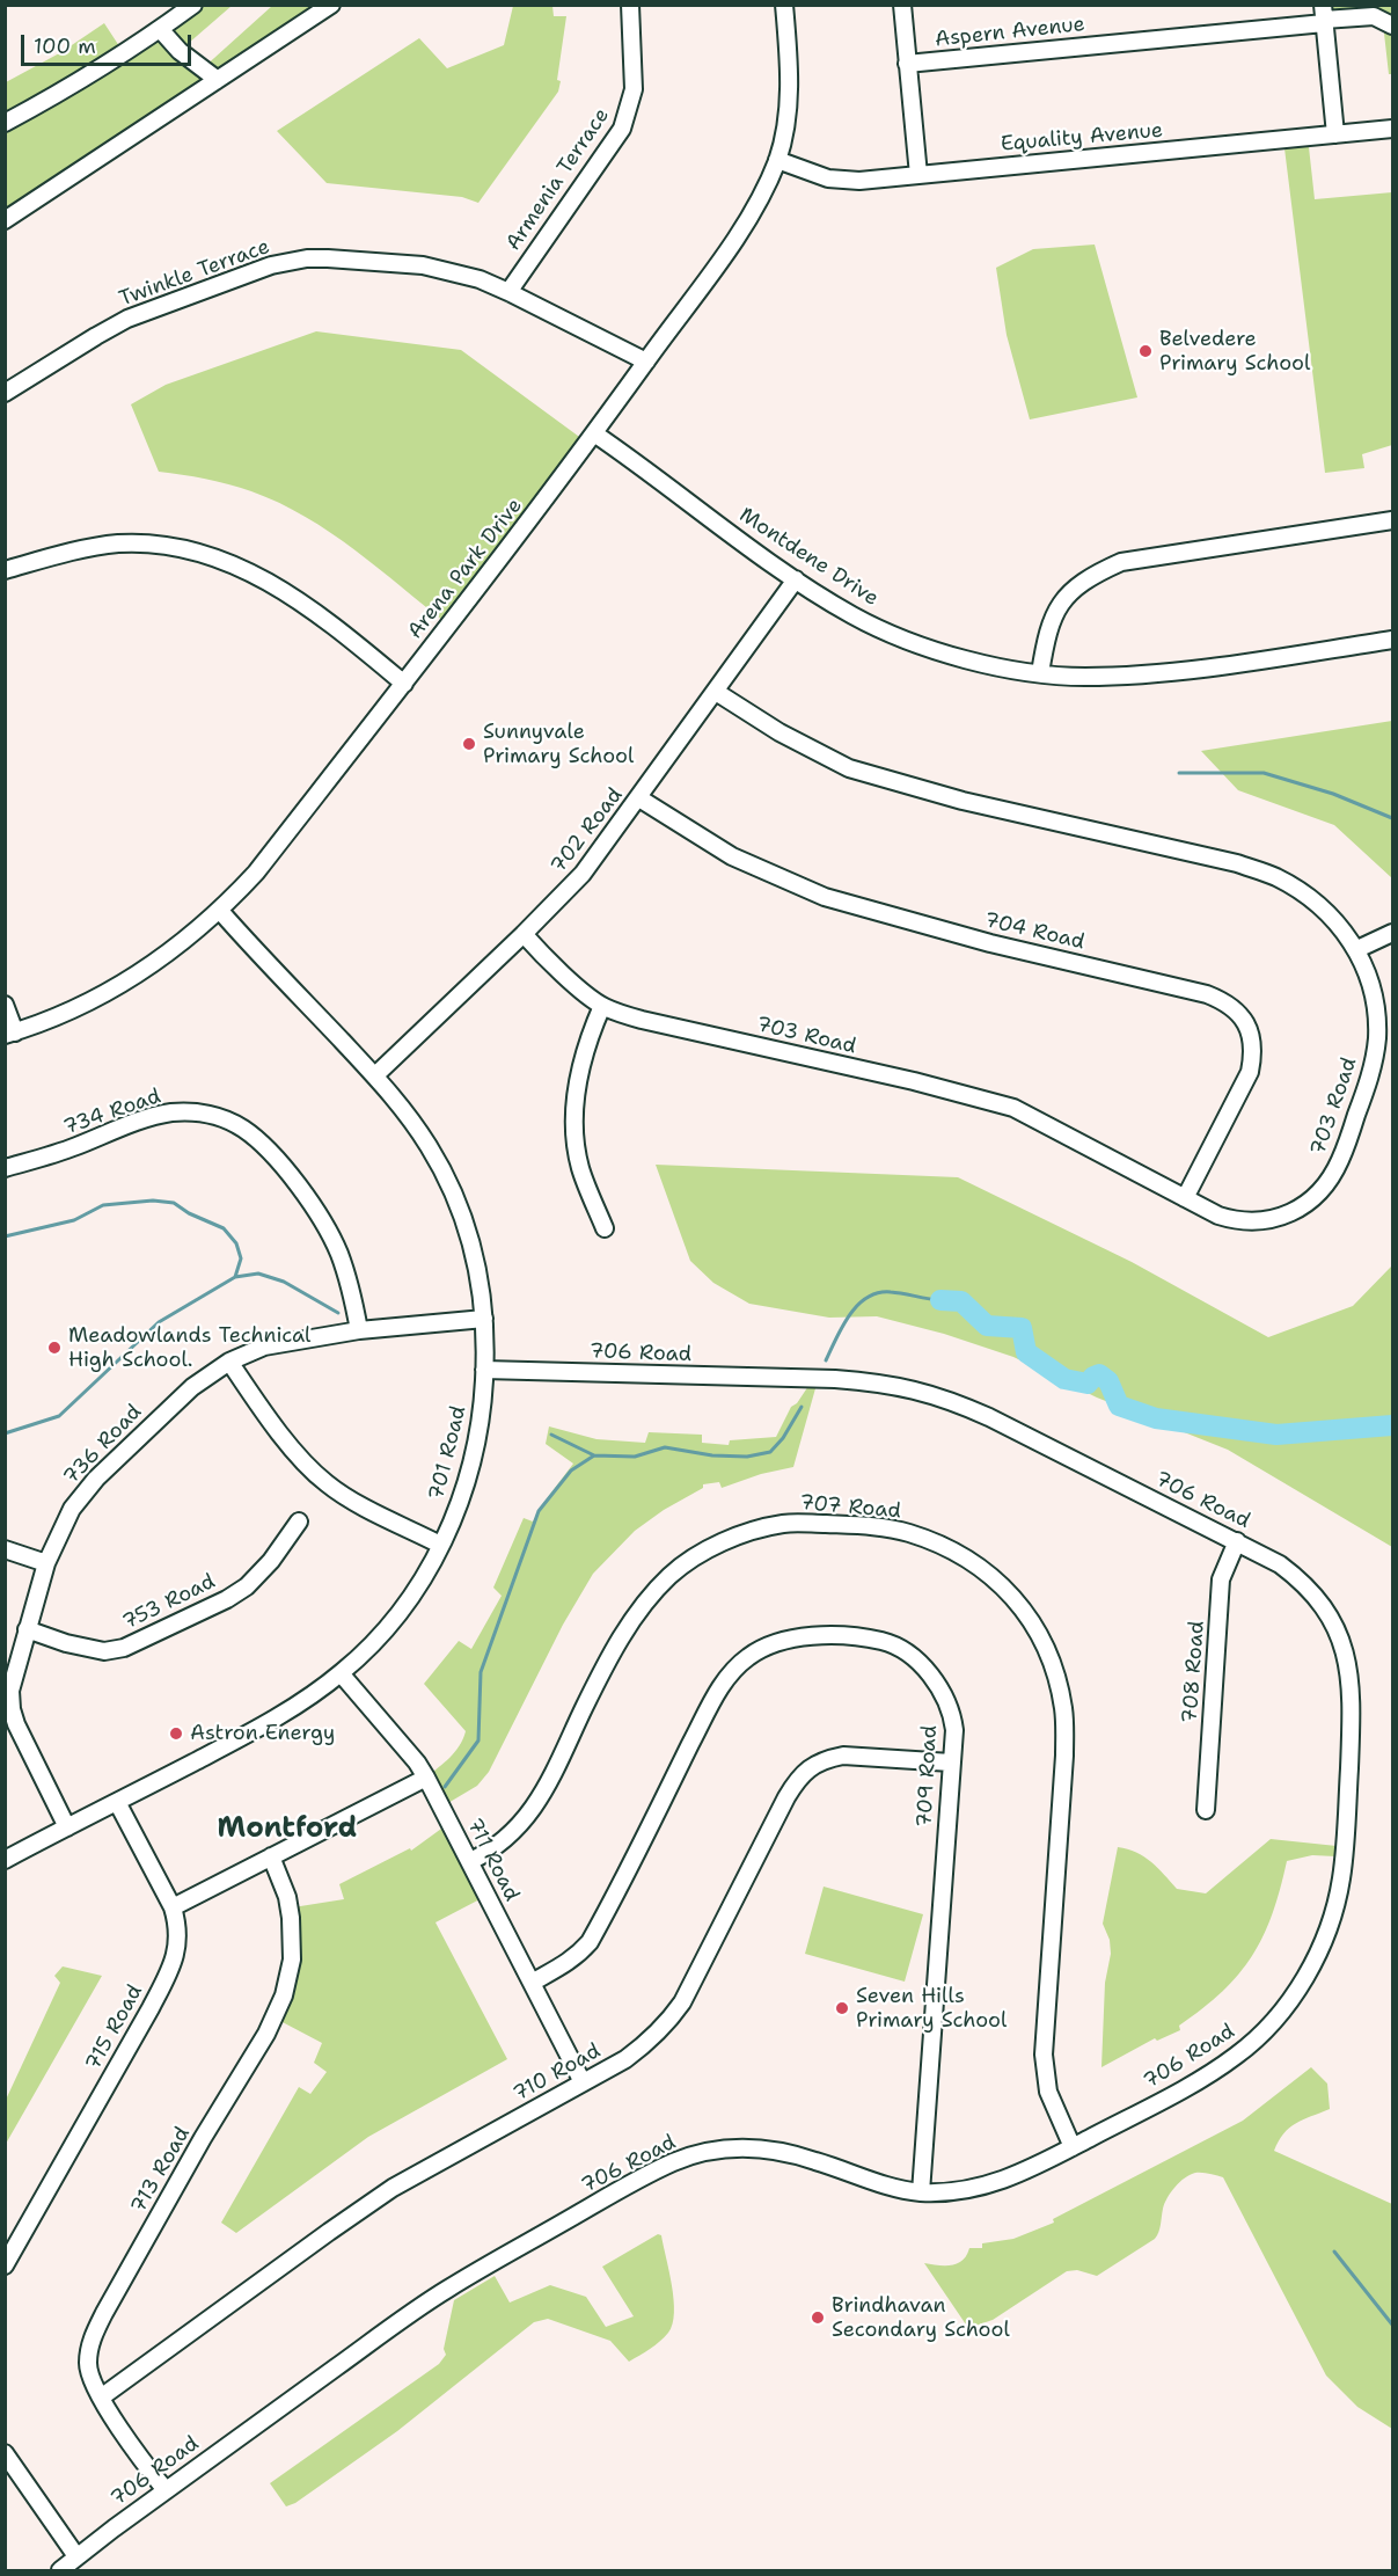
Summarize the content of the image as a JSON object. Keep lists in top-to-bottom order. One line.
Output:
{"streets":{"street":["Aspern Avenue","Equality Avenue","Armenia Terrace","Twinkle Terrace","Montdene Drive","Arena Park Drive","702 Road","704 Road","703 Road","734 Road","706 Road","736 Road","701 Road","707 Road","753 Road","708 Road","709 Road","711 Road","715 Road","710 Road","713 Road"]},"crossings":[["Equality Avenue","Arena Park Drive"],["Armenia Terrace","Twinkle Terrace"],["Twinkle Terrace","Arena Park Drive"],["Montdene Drive","Arena Park Drive"],["Montdene Drive","702 Road"],["Arena Park Drive","701 Road"],["702 Road","704 Road"],["702 Road","703 Road"],["702 Road","701 Road"],["704 Road","703 Road"],["734 Road","736 Road"],["706 Road","701 Road"],["706 Road","707 Road"],["706 Road","708 Road"],["706 Road","709 Road"],["706 Road","713 Road"],["736 Road","701 Road"],["736 Road","753 Road"],["701 Road","711 Road"],["701 Road","715 Road"],["707 Road","711 Road"],["709 Road","711 Road"],["709 Road","710 Road"],["711 Road","710 Road"],["710 Road","713 Road"]],"districts":["Montford"],"places":["Belvedere Primary School","Sunnyvale Primary School","Meadowlands Technical High School.","Astron Energy","Seven Hills Primary School","Brindhavan Secondary School"],"scale_bar":"100 m"}
